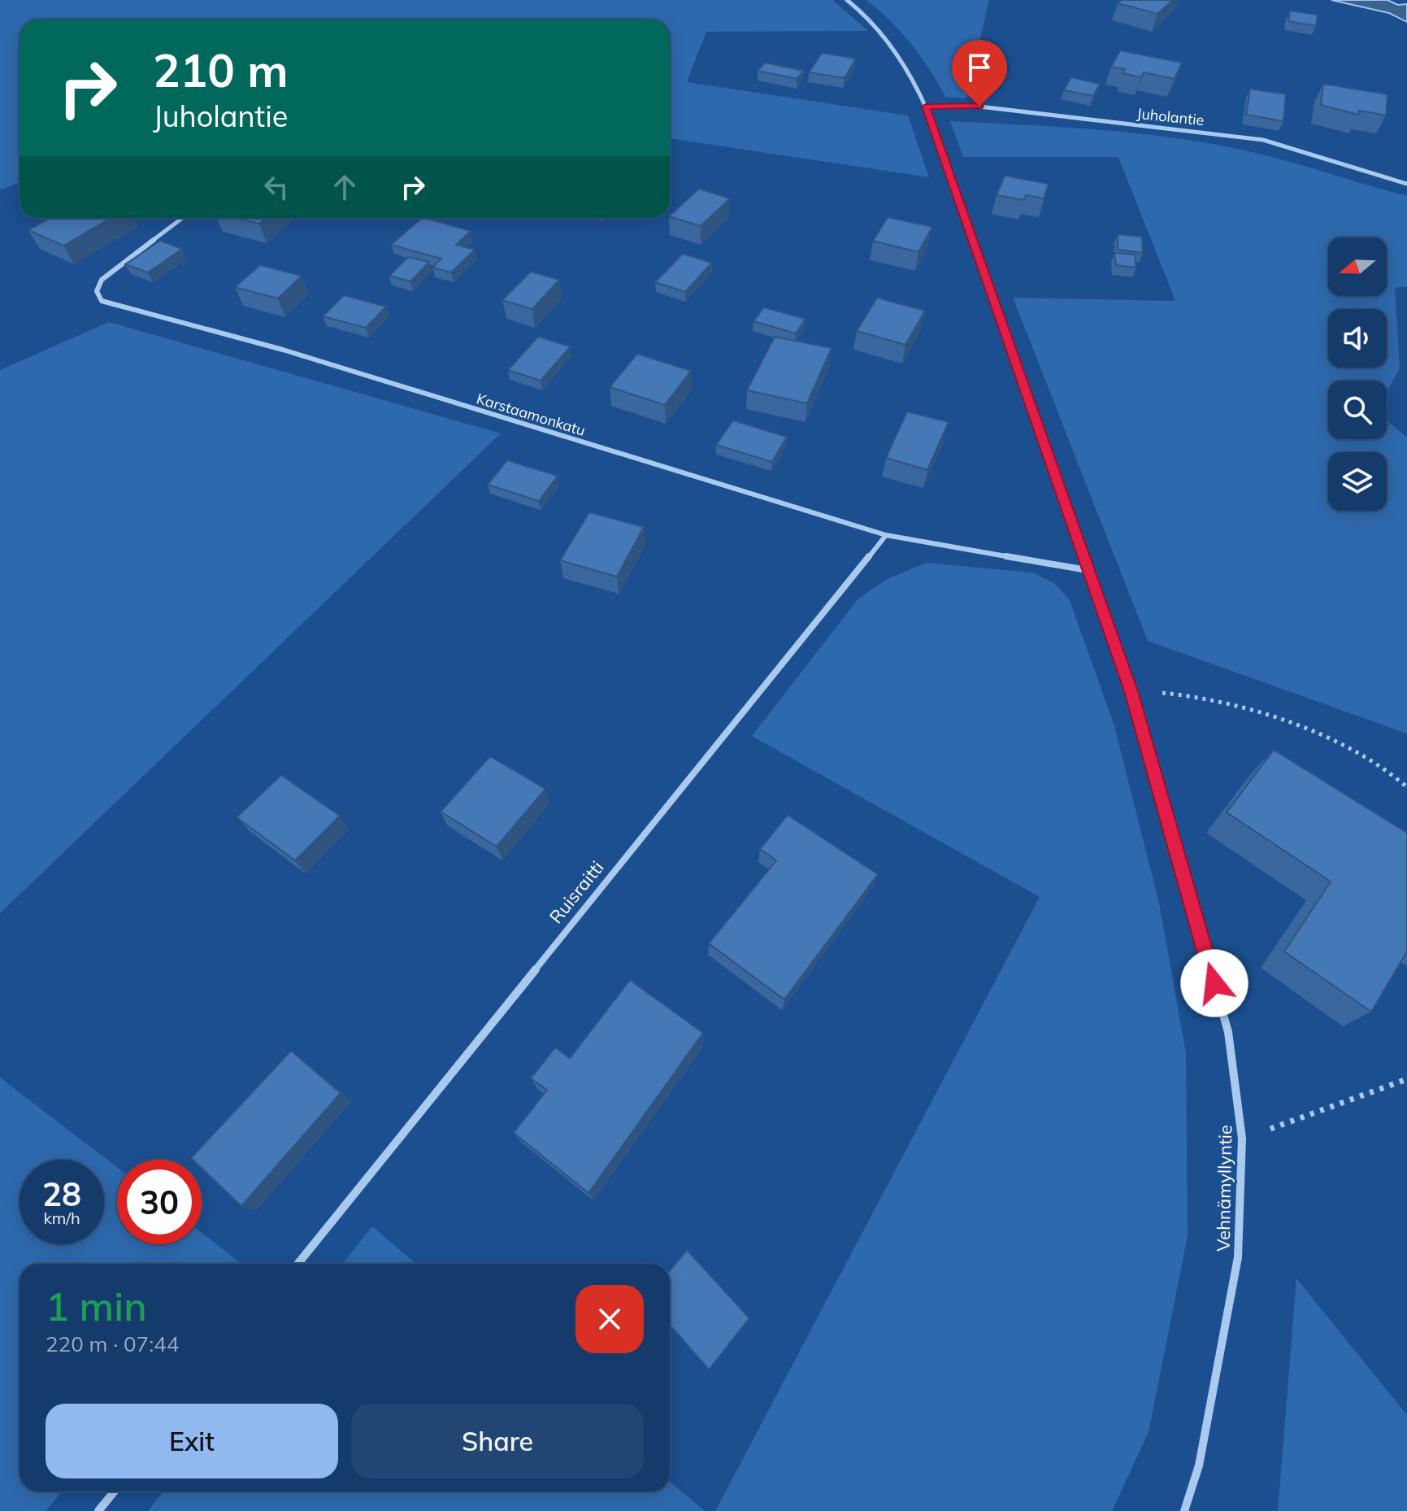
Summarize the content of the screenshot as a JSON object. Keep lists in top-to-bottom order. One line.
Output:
{"streets":{"street":["Juholantie","Karstaamonkatu","Ruisraitti","Vehnämyllyntie"]},"crossings":[["Juholantie","Vehnämyllyntie"],["Karstaamonkatu","Ruisraitti"],["Karstaamonkatu","Vehnämyllyntie"]],"north":"left","page":{"turn":["210 m","Juholantie"],"speed":"28 km/h","limit":"30","heading":["1 min","220 m · 07:44"],"buttons":["Exit","Share"]}}
